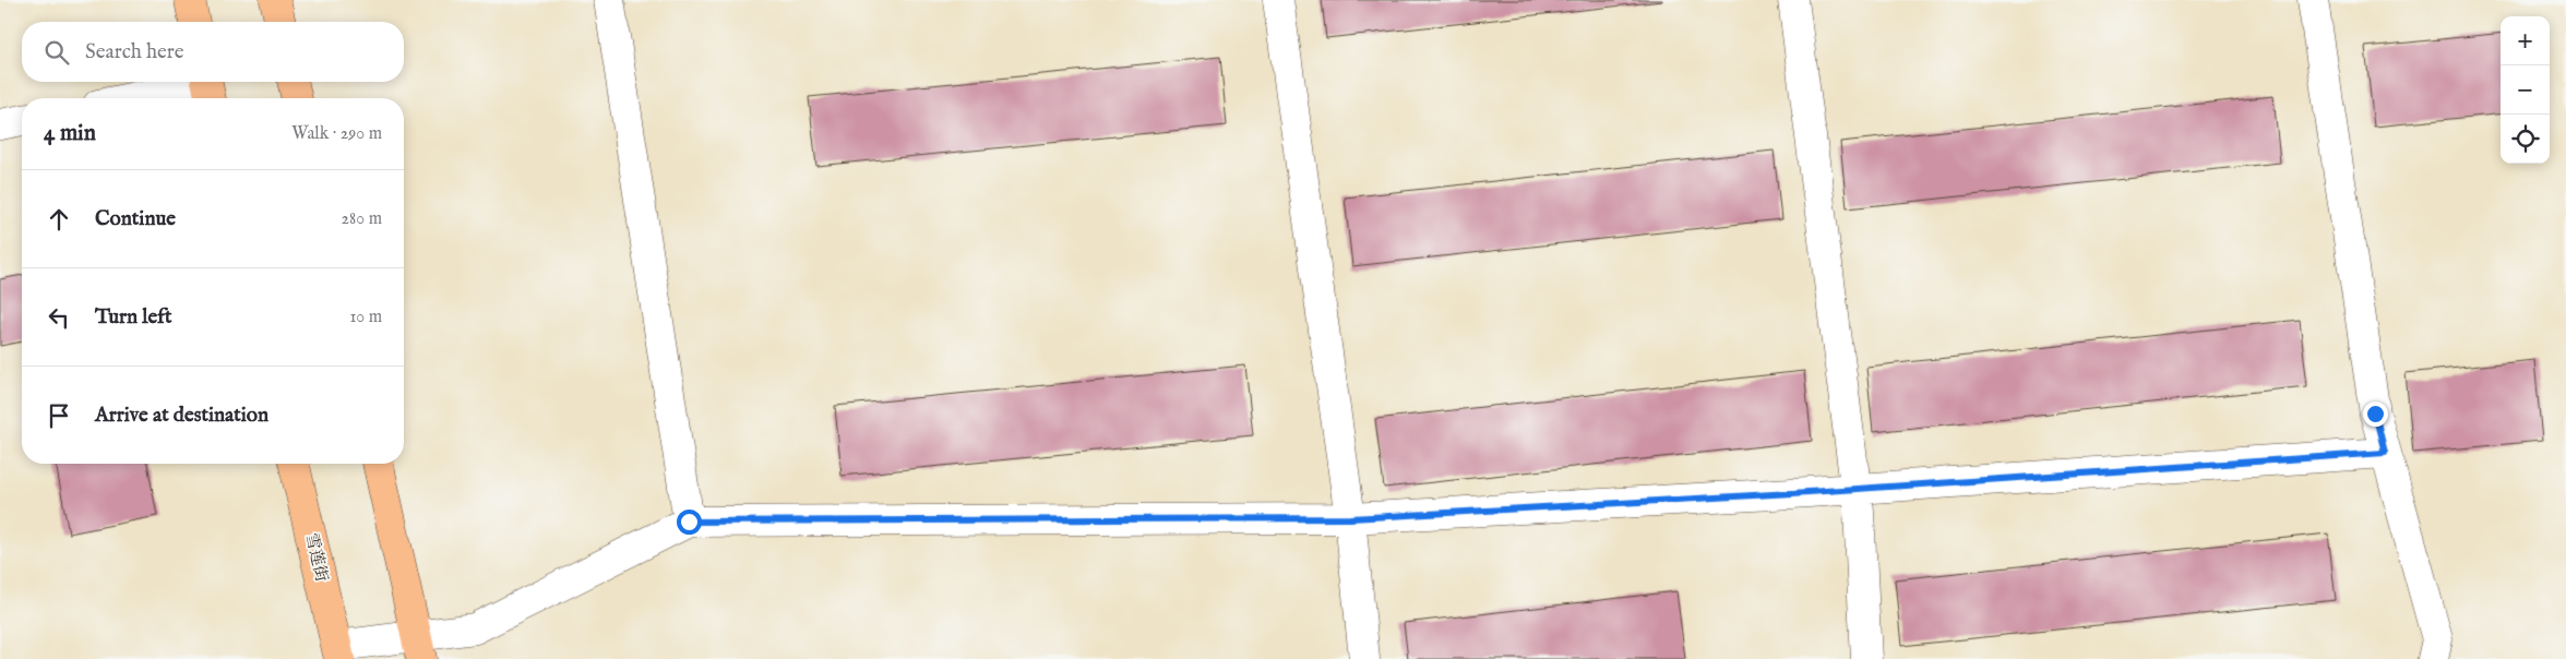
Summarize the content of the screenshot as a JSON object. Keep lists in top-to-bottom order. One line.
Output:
{"streets":{"main road":["雪莲街"]},"page":{"map_buttons":["+","−"],"search":"Search here","heading":["4 min","Walk · 290 m"],"list":[["Continue","280 m"],["Turn left","10 m"],"Arrive at destination"]}}
